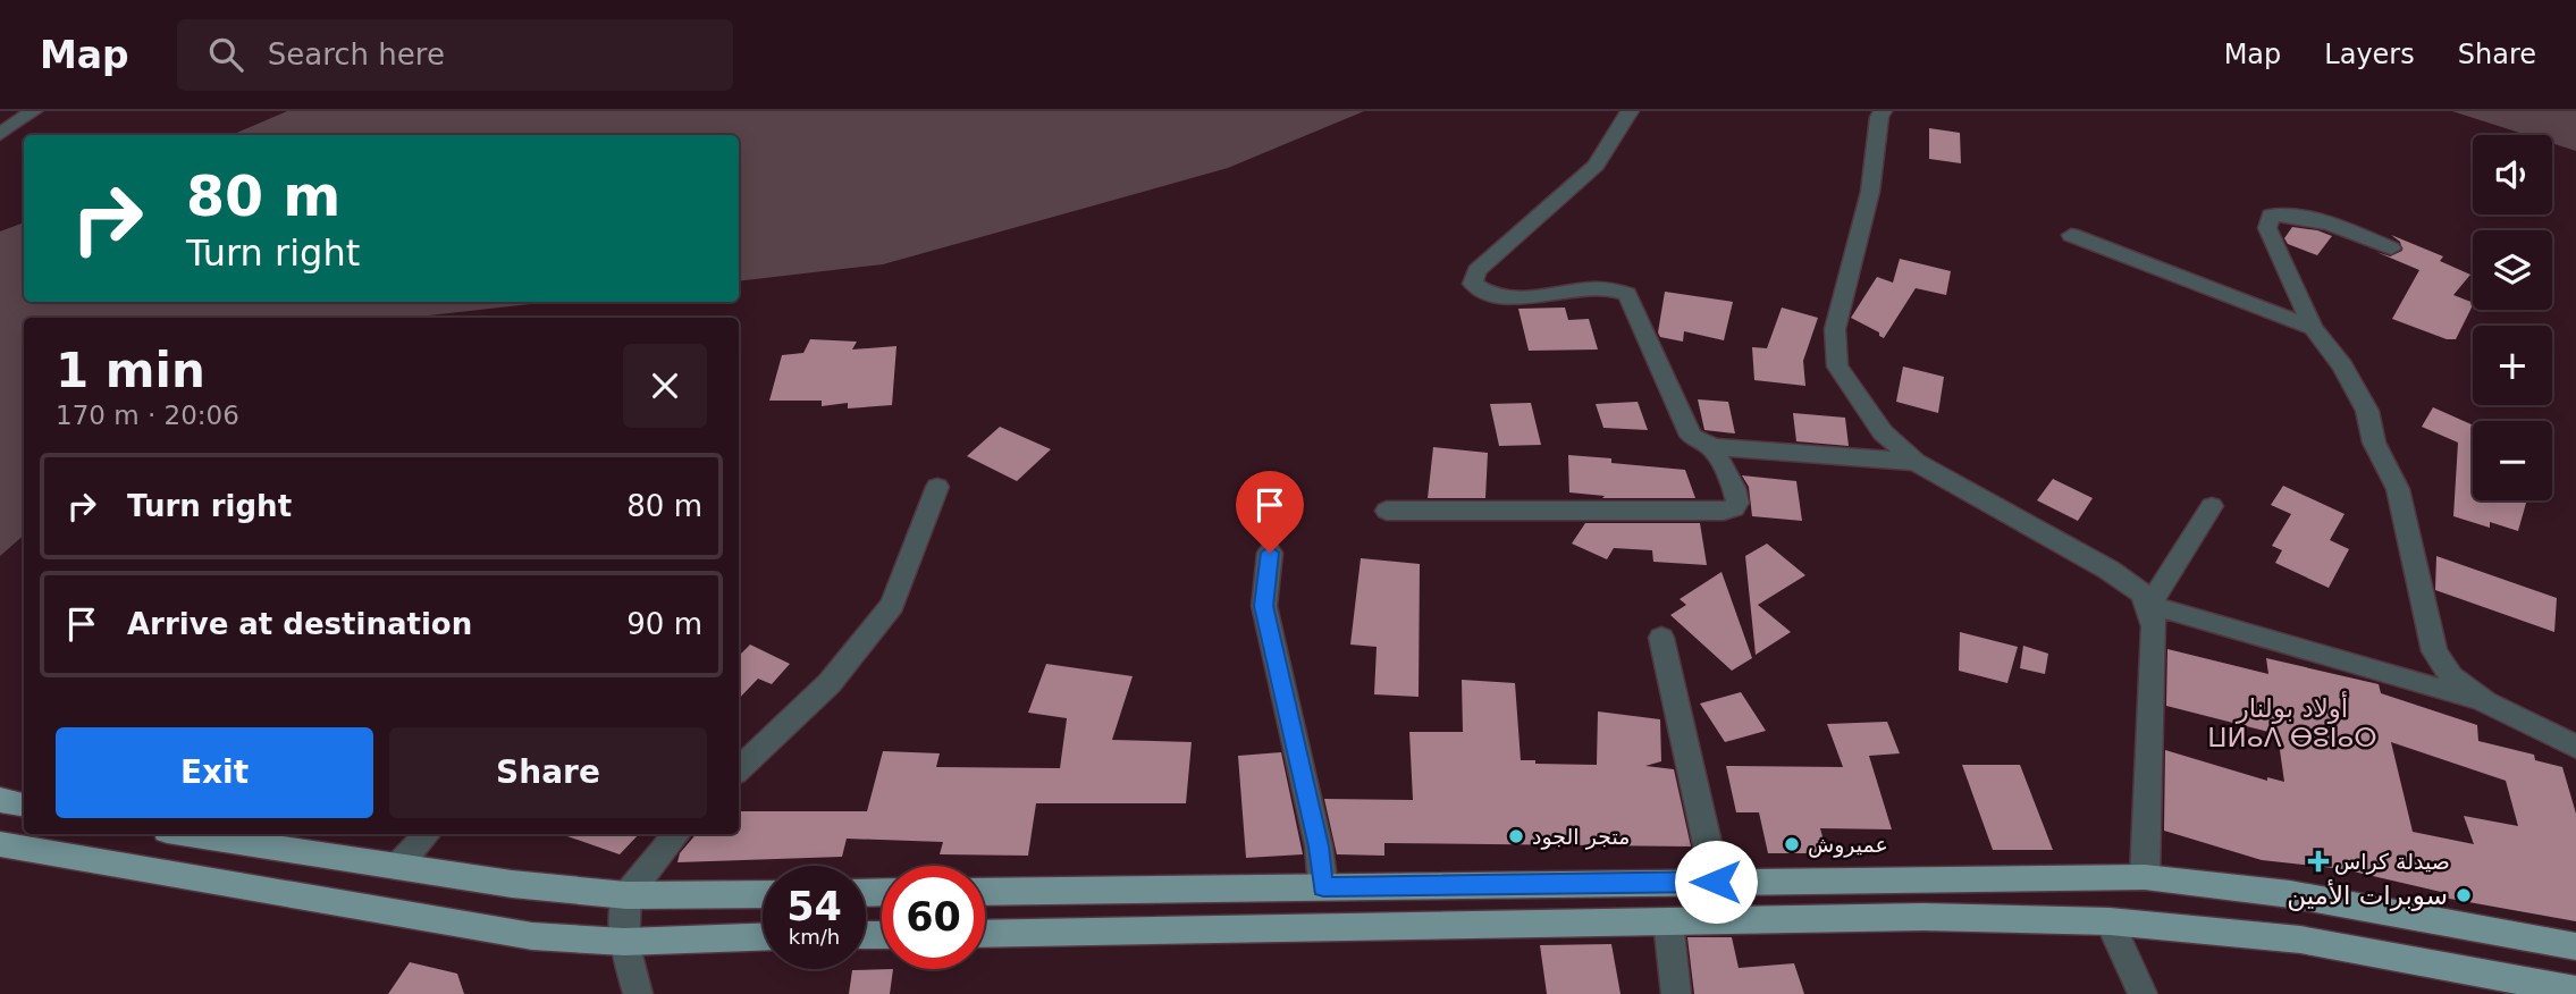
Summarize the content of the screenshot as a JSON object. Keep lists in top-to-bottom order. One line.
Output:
{"districts":["أولاد بولنار ⵡⵍⴰⴷ ⴱⵓⵏⴰⵔ"],"places":{"other":["متجر الجود","عميروش","سوبرات الأمين"],"health":["صيدلة كراس"]},"page":{"header":"Map","search":"Search here","nav":["Map","Layers","Share"],"map_buttons":["+","−"],"turn":["80 m","Turn right"],"heading":["1 min","170 m · 20:06"],"list":[{"name":"Turn right","value":"80 m"},{"name":"Arrive at destination","value":"90 m"}],"buttons":["Exit","Share"],"speed":"54 km/h","limit":"60"}}
